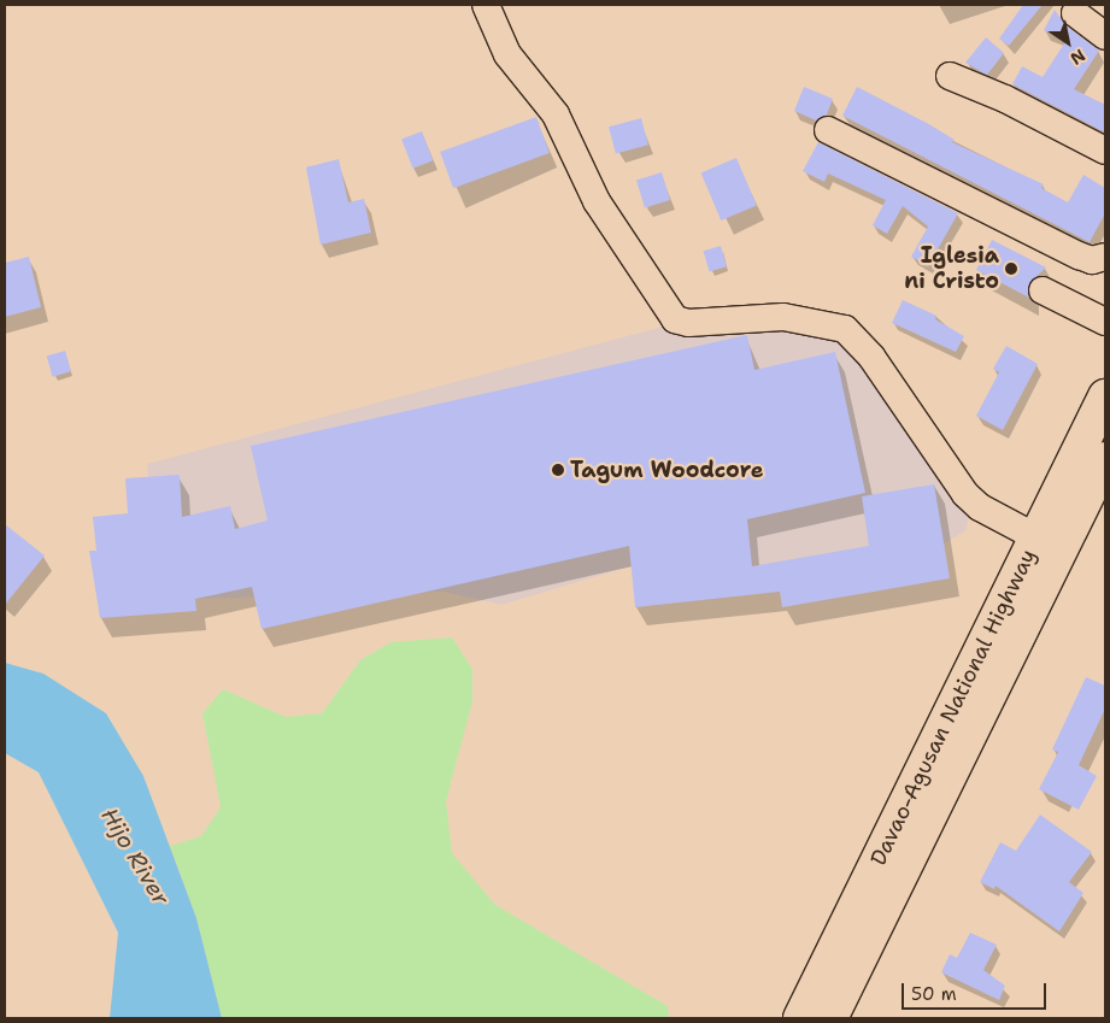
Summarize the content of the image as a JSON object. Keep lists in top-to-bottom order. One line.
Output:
{"streets":{"highway":["Davao-Agusan National Highway"]},"water":["Hijo River"],"places":["Iglesia ni Cristo","Tagum Woodcore"],"scale_bar":"50 m","north":"bottom right"}
